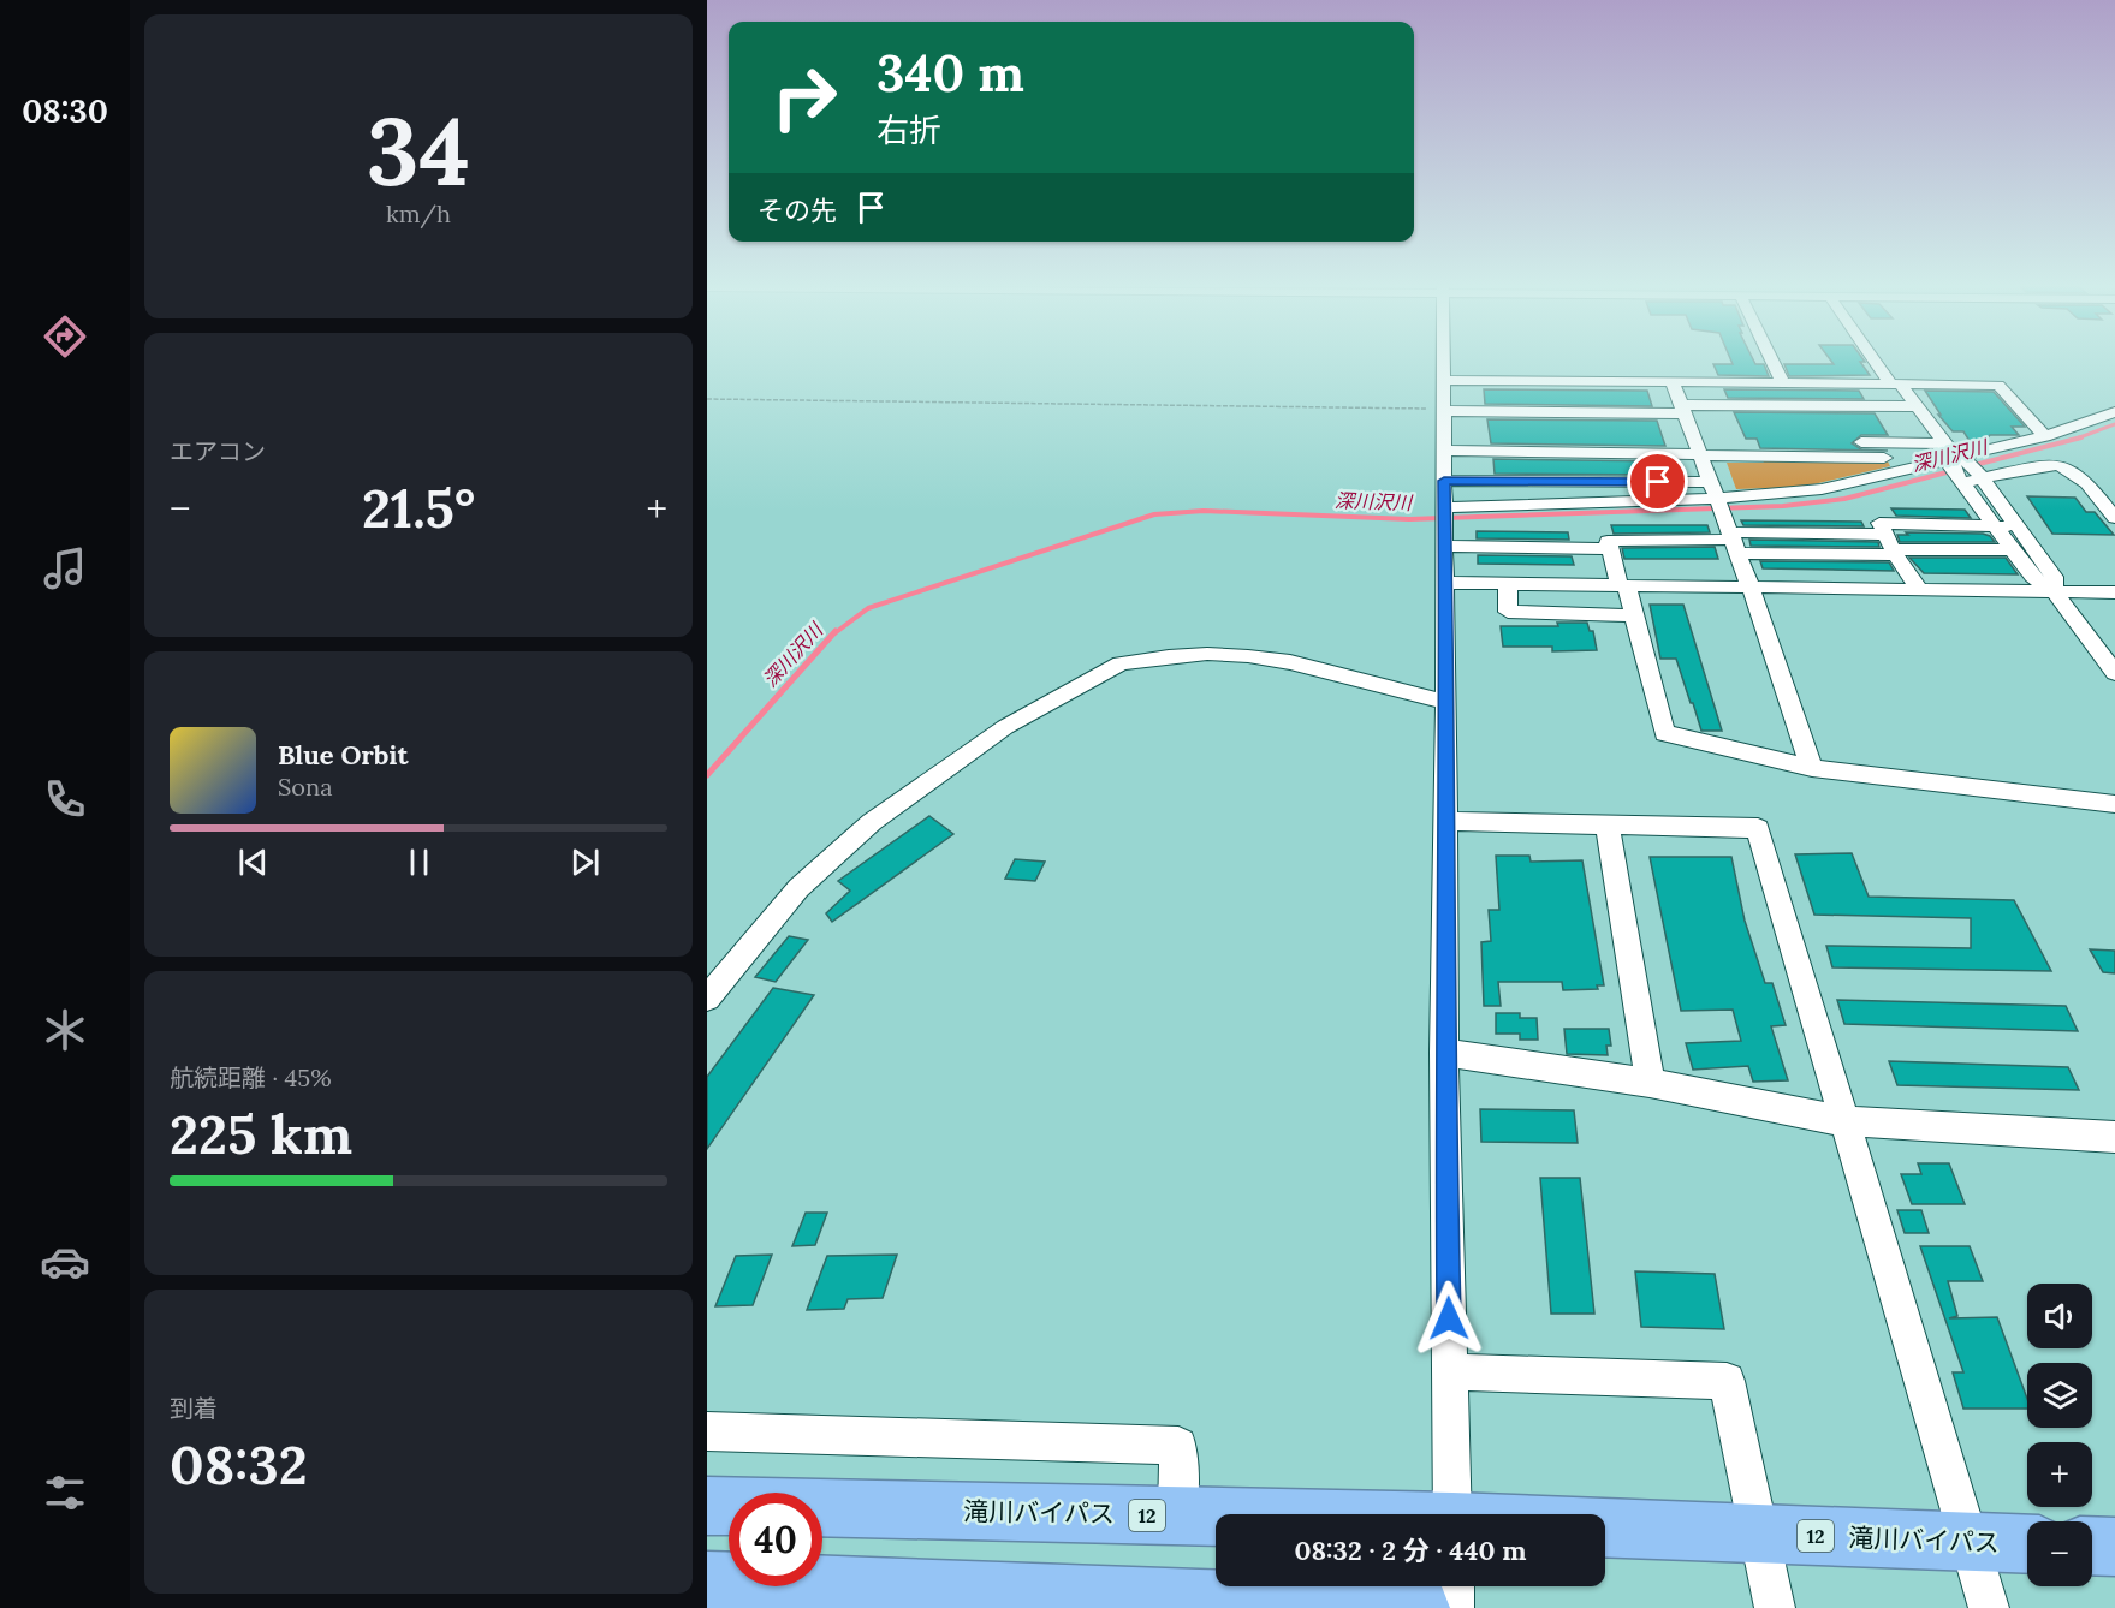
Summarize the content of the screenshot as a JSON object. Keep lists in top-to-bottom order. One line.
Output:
{"streets":{"highway":["滝川バイパス","12"]},"water":["深川沢川"],"page":{"tabs":"08:30","tile":[["34","km/h"],"エアコン",["航続距離 · 45%","225 km"],["到着","08:32"]],"turn":["340 m","右折"],"then":"その先","heat":["−","21.5°","+"],"song":["Blue Orbit","Sona"],"map_buttons":["+","−"],"limit":"40","trip":"08:32 · 2 分 · 440 m"}}
